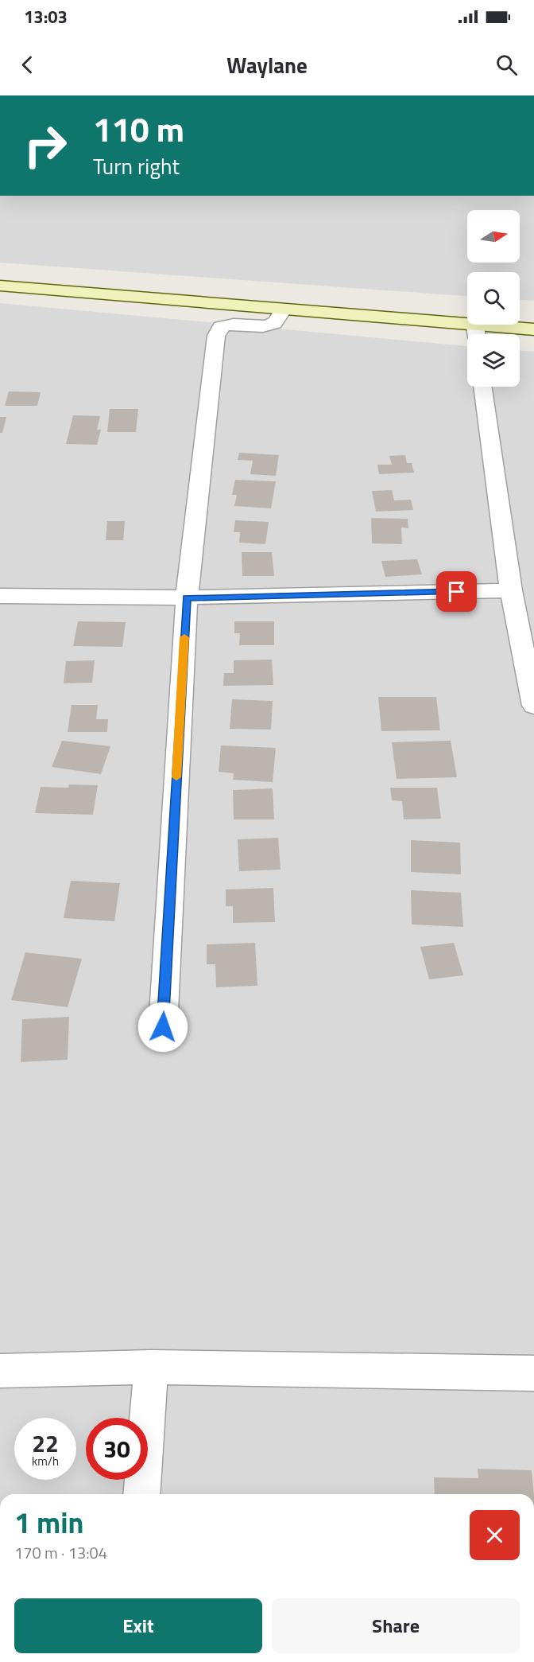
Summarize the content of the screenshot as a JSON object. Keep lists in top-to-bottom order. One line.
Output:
{"north":"right","page":{"status":"13:03","header":"Waylane","turn":["110 m","Turn right"],"speed":"22 km/h","limit":"30","heading":["1 min","170 m · 13:04"],"buttons":["Exit","Share"]}}
